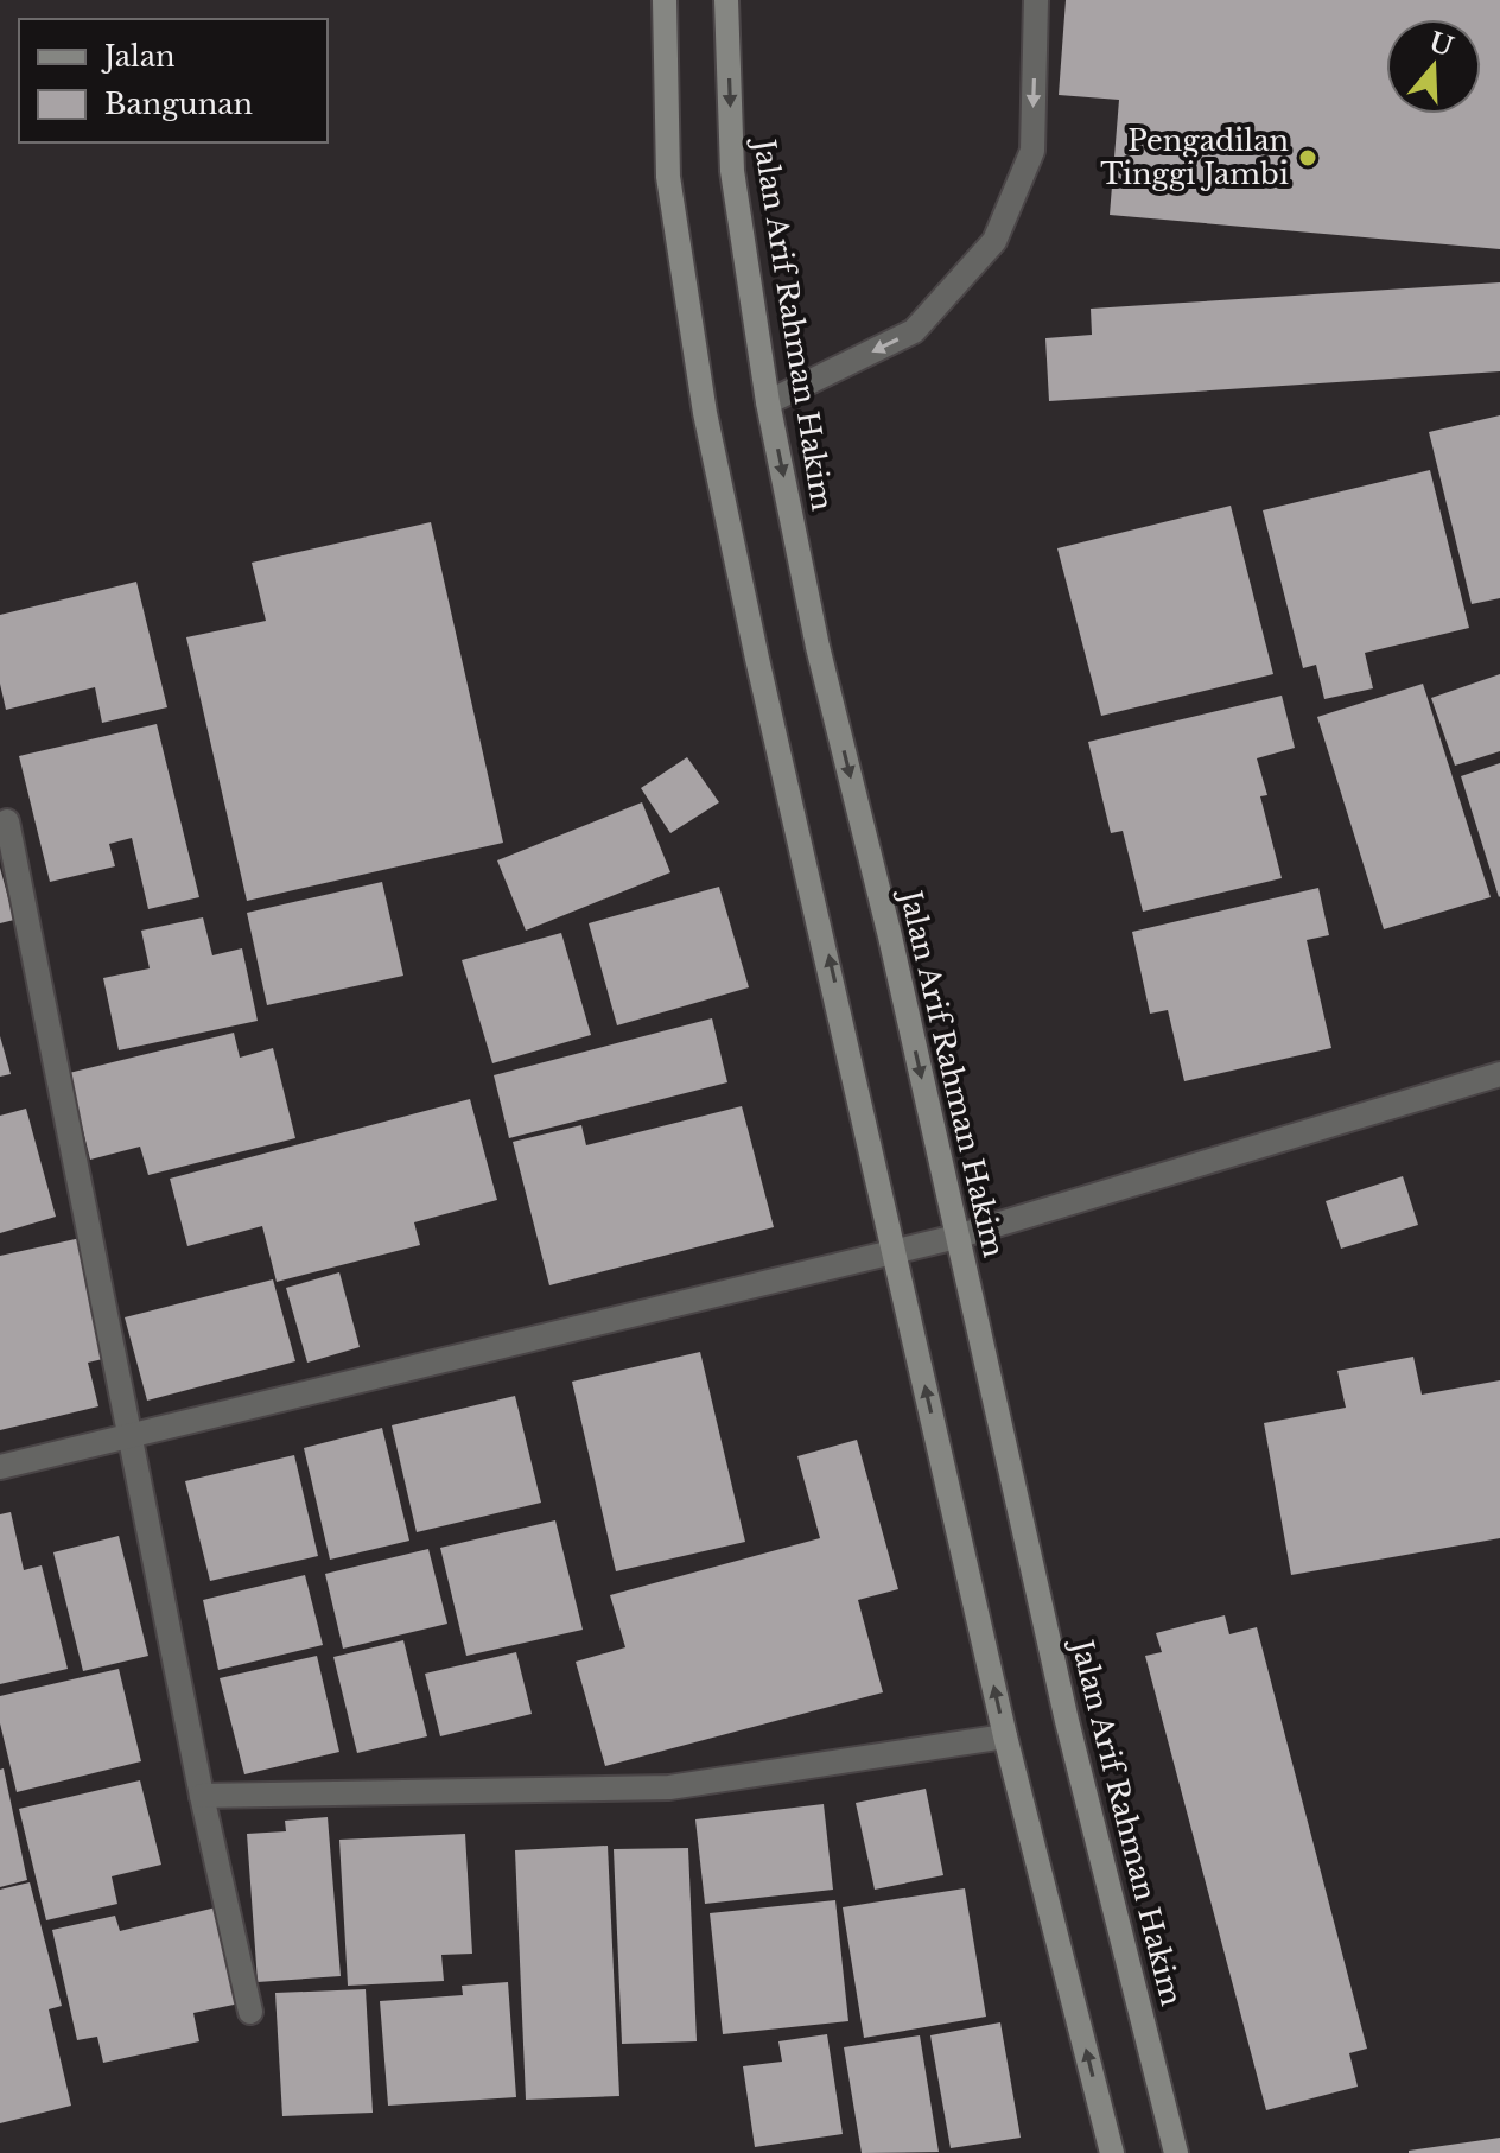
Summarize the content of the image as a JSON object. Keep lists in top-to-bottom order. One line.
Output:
{"streets":{"main road":["Jalan Arif Rahman Hakim"]},"places":["Pengadilan Tinggi Jambi"],"legend":["Jalan","Bangunan"],"north":"top"}
